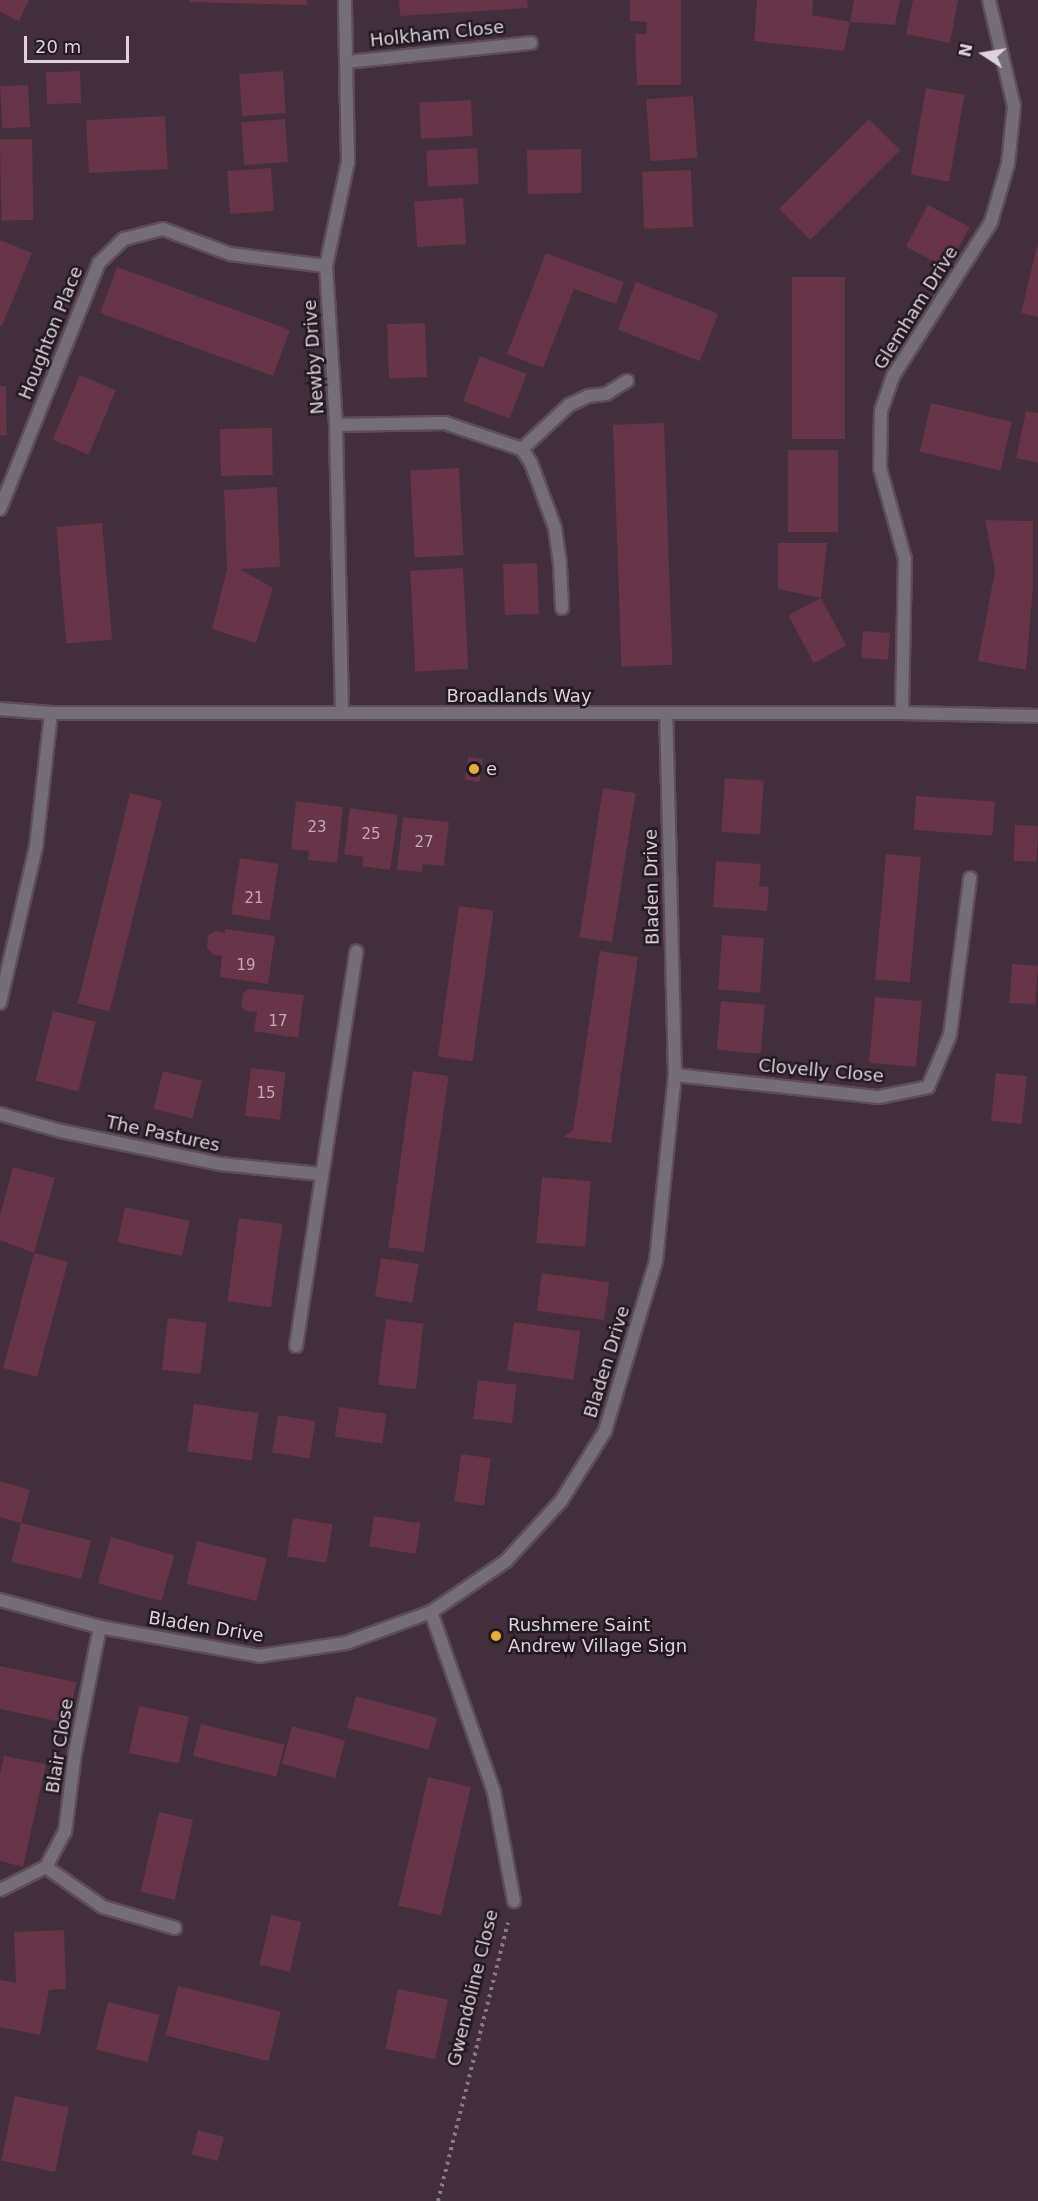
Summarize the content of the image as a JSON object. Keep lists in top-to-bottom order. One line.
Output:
{"streets":{"street":["Holkham Close","Glemham Drive","Houghton Place","Newby Drive","Broadlands Way","Bladen Drive","Clovelly Close","The Pastures","Blair Close","Gwendoline Close"]},"crossings":[["Holkham Close","Newby Drive"],["Glemham Drive","Broadlands Way"],["Houghton Place","Newby Drive"],["Newby Drive","Broadlands Way"],["Broadlands Way","Bladen Drive"],["Bladen Drive","Clovelly Close"],["Bladen Drive","Blair Close"],["Bladen Drive","Gwendoline Close"]],"places":["e","Rushmere Saint Andrew Village Sign"],"house_numbers":["23","25","27","21","19","17","15"],"scale_bar":"20 m","north":"left"}
